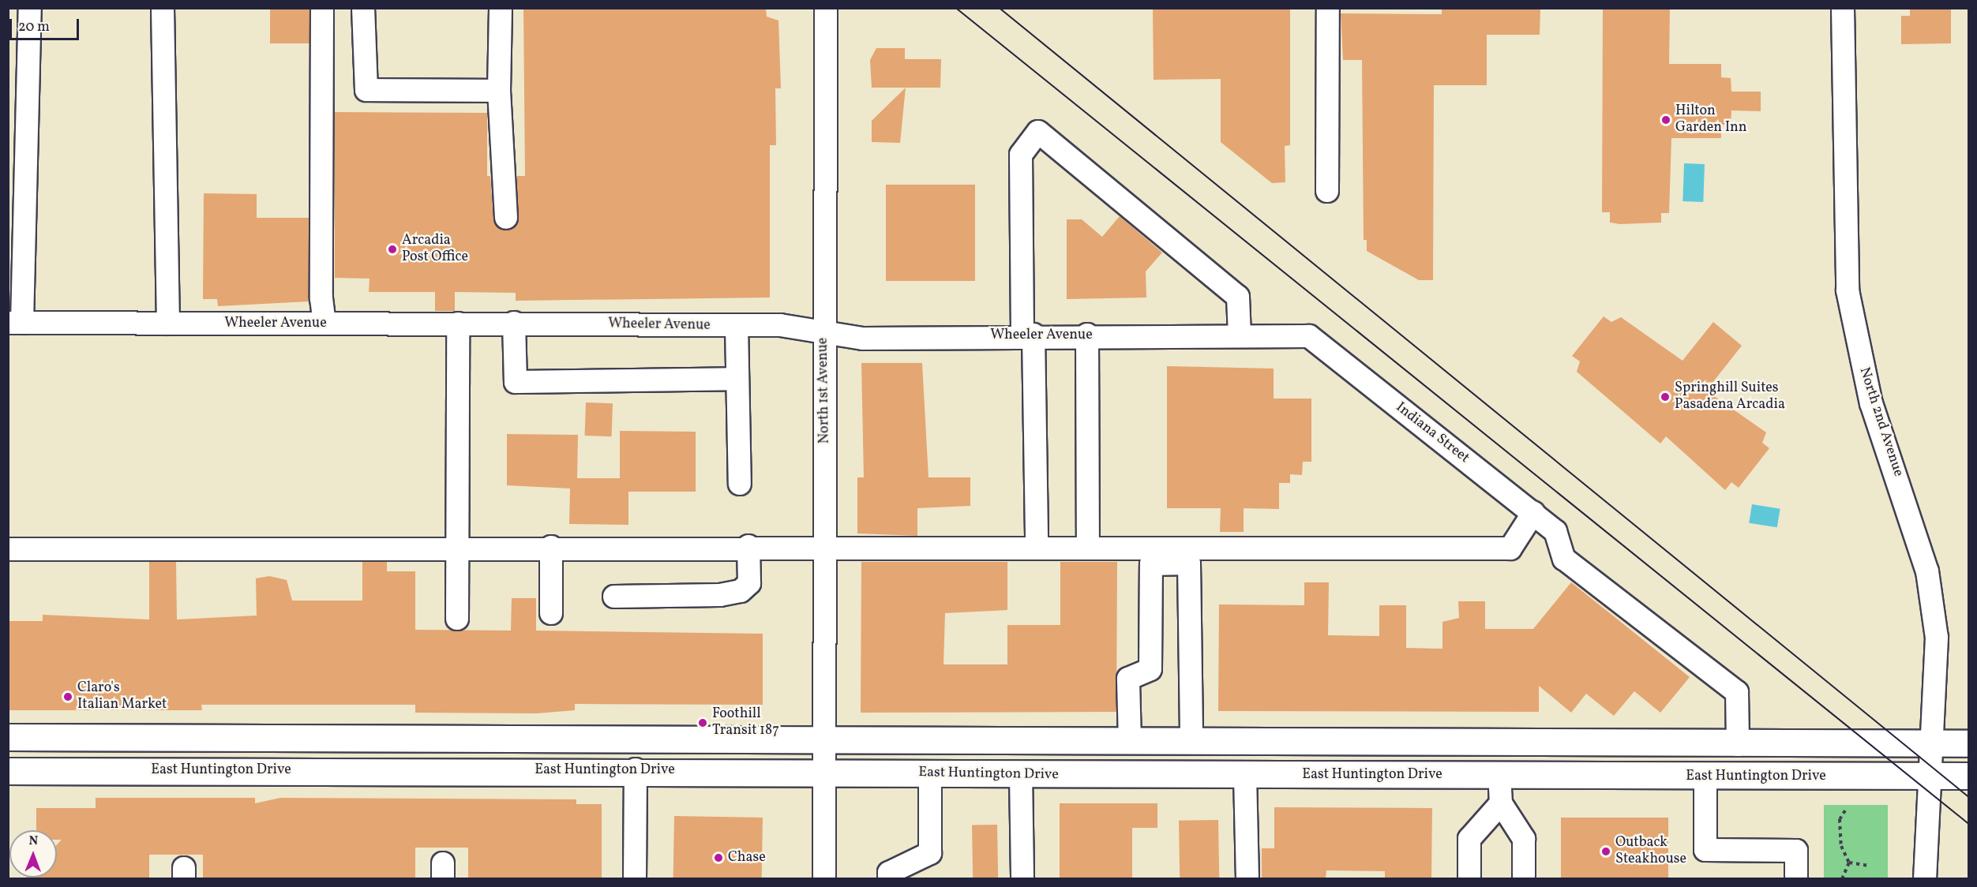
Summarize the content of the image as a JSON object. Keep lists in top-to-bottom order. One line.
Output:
{"streets":{"main road":["East Huntington Drive"],"street":["Wheeler Avenue","North 1st Avenue","North 2nd Avenue","Indiana Street"]},"crossings":[["Wheeler Avenue","North 1st Avenue"],["Wheeler Avenue","Indiana Street"],["North 1st Avenue","East Huntington Drive"],["North 2nd Avenue","East Huntington Drive"]],"places":["Hilton Garden Inn","Arcadia Post Office","Springhill Suites Pasadena Arcadia","Claro's Italian Market","Foothill Transit 187","Outback Steakhouse","Chase"],"scale_bar":"20 m","north":"top"}
